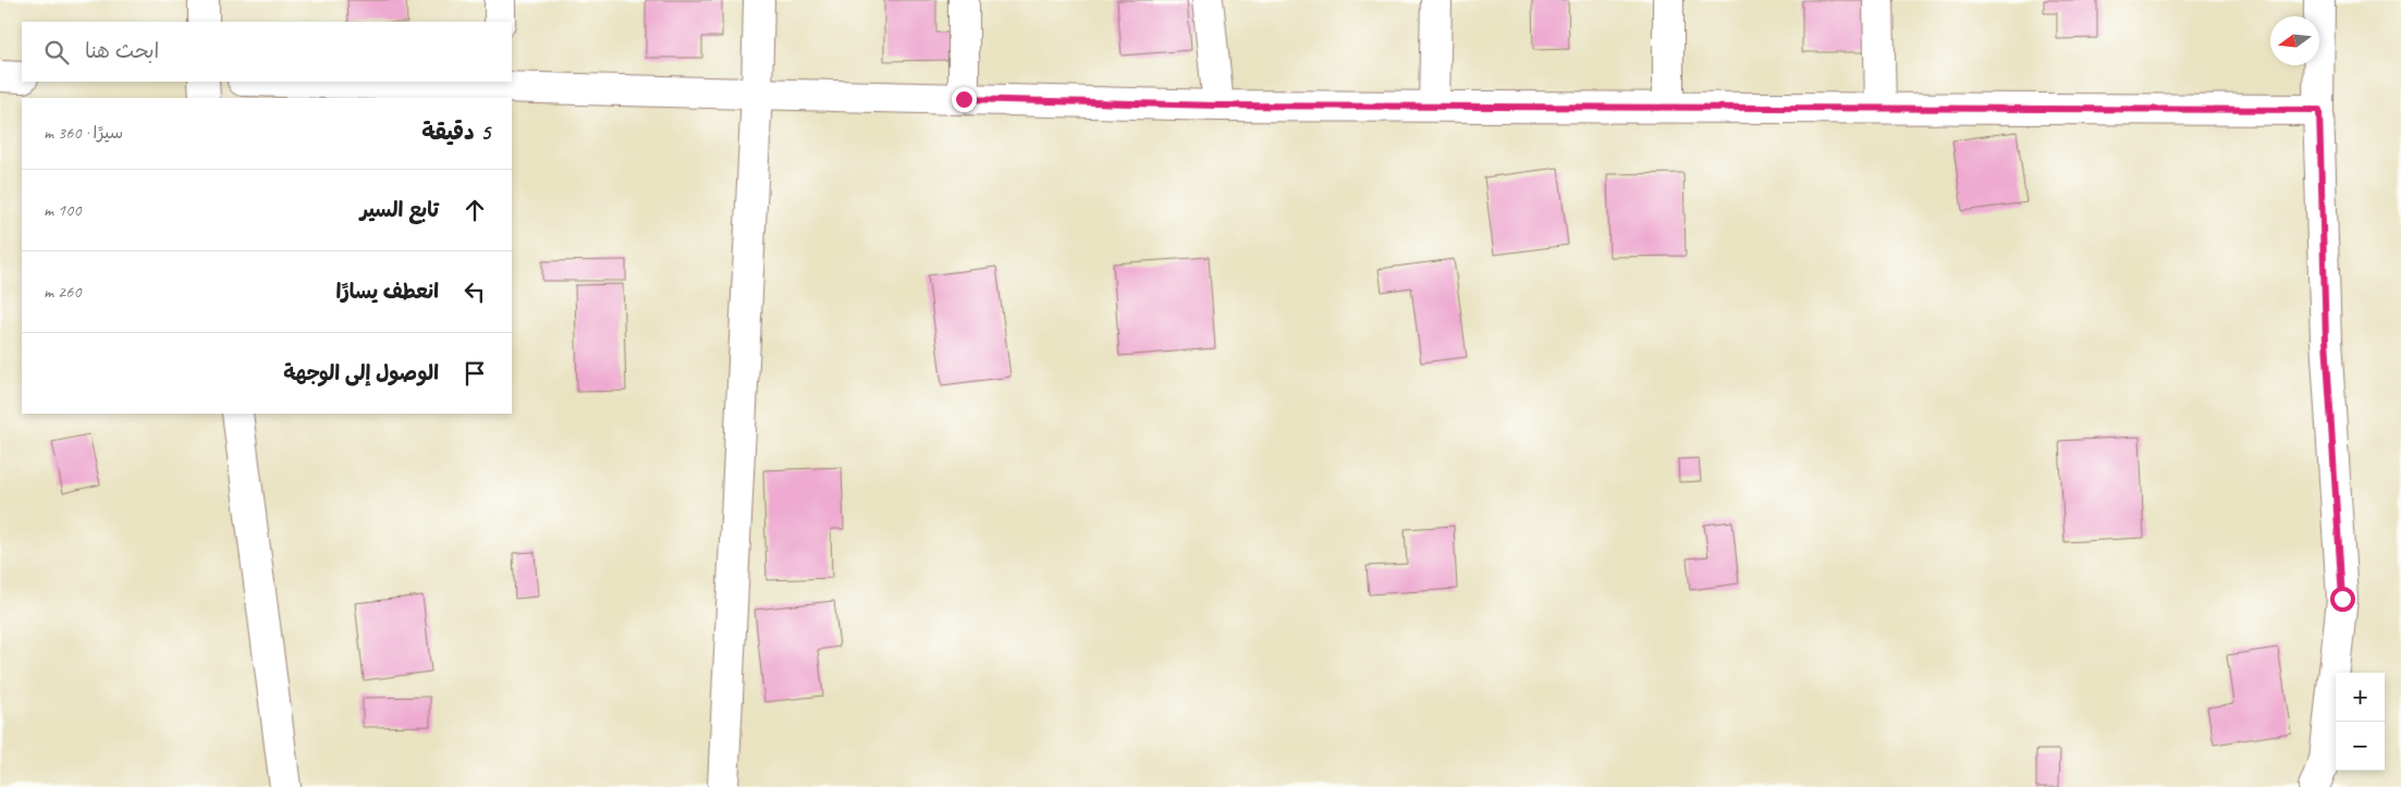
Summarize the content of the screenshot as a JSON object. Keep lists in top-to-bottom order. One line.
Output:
{"north":"left","page":{"search":"ابحث هنا","heading":["5 دقيقة","سيرًا · 360 m"],"list":[["تابع السير","100 m"],["انعطف يسارًا","260 m"],"الوصول إلى الوجهة"],"map_buttons":["+","−"]}}
